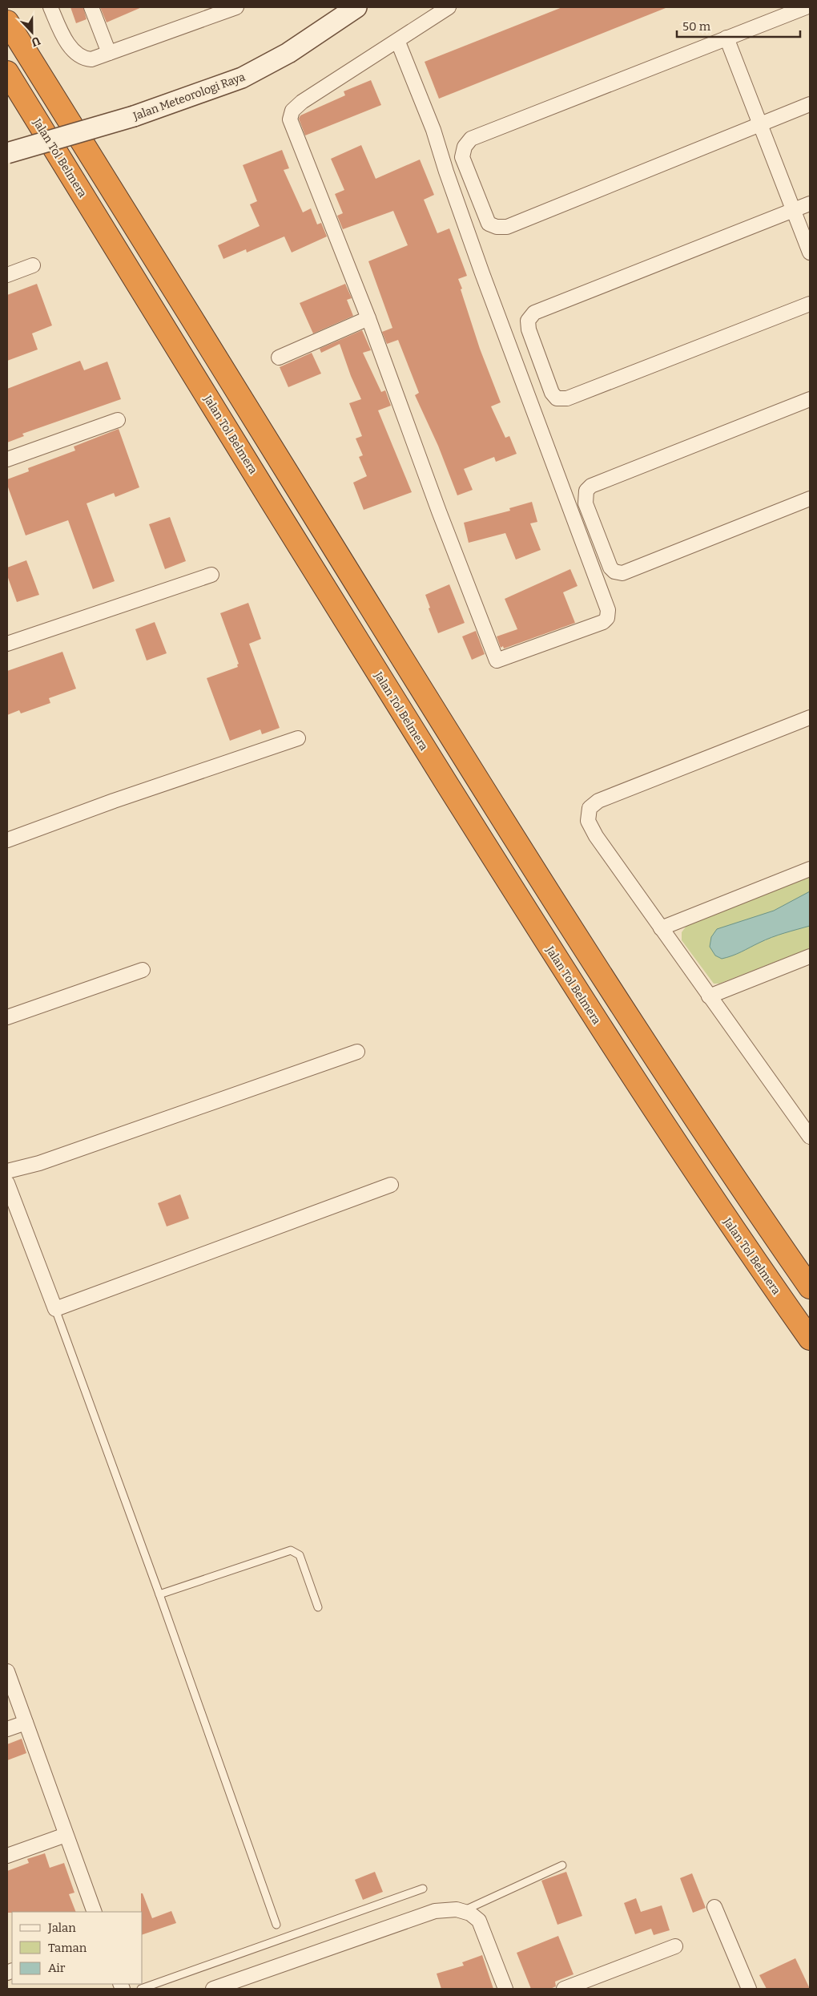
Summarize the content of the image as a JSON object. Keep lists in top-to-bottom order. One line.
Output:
{"streets":{"highway":["Jalan Tol Belmera"],"main road":["Jalan Meteorologi Raya"]},"legend":["Jalan","Taman","Air"],"scale_bar":"50 m","north":"bottom"}
